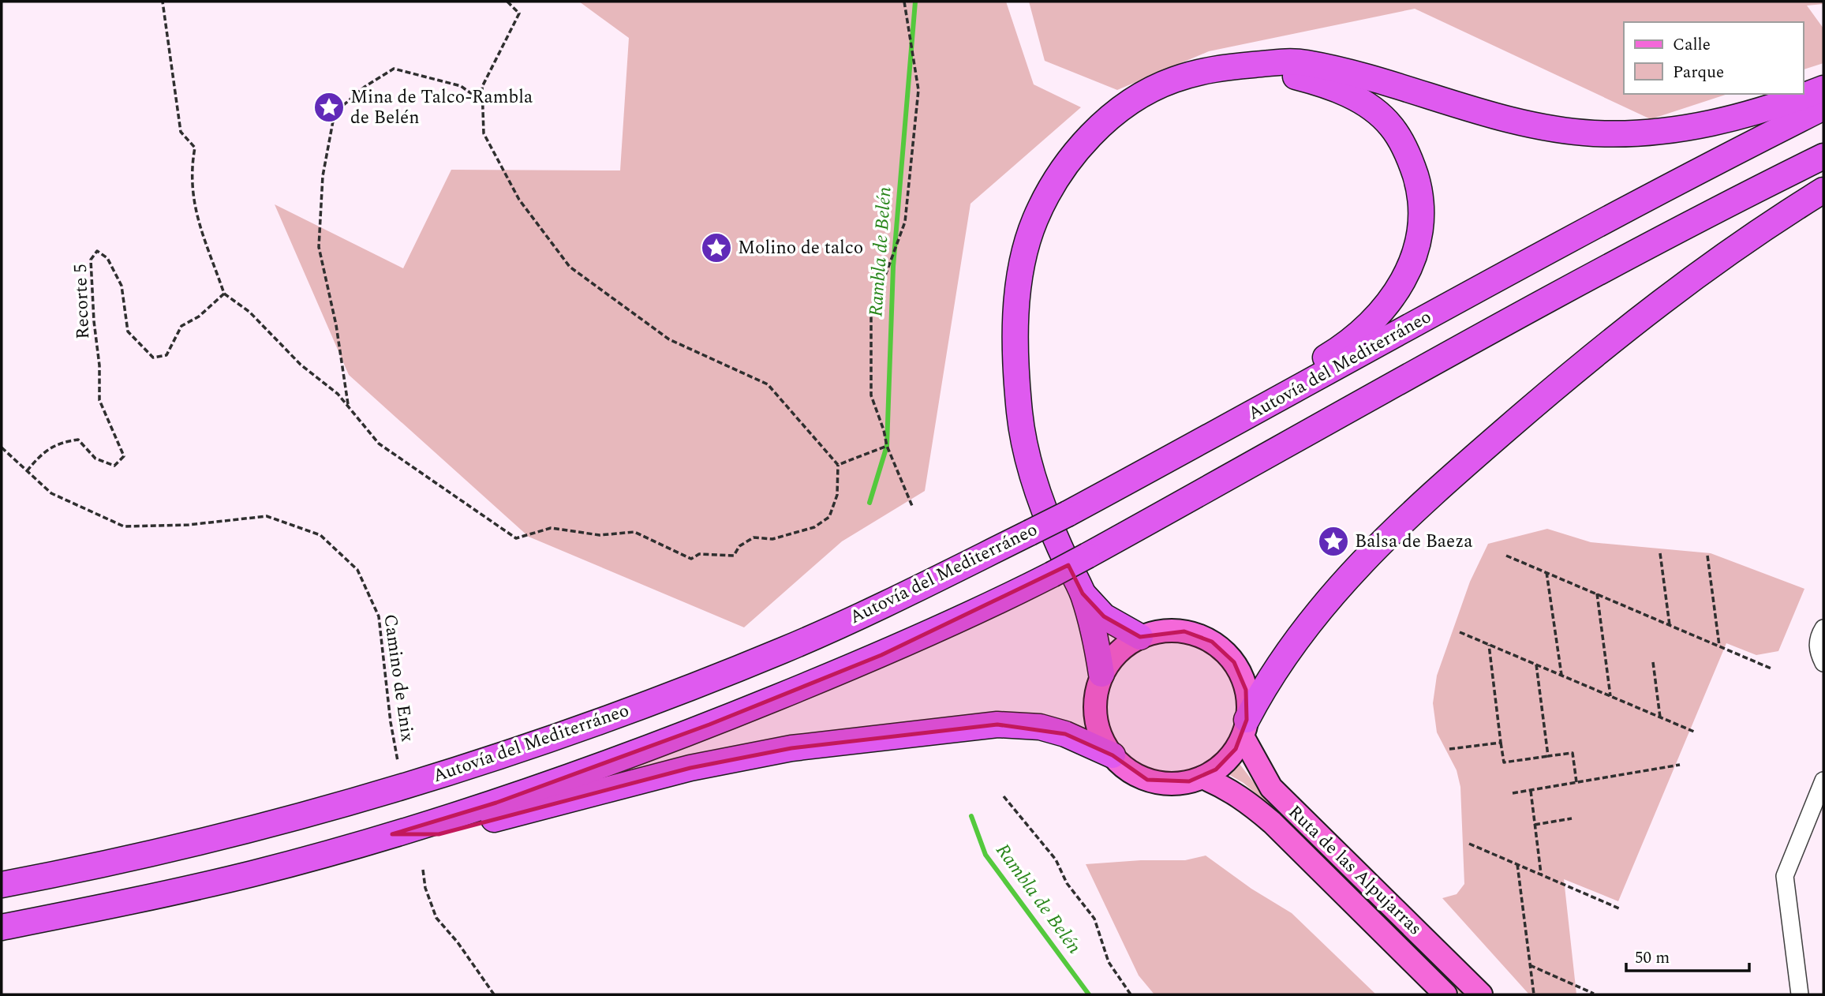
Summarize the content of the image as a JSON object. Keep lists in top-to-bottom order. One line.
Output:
{"streets":{"highway":["Autovía del Mediterráneo"],"main road":["Ruta de las Alpujarras"],"path":["Recorte 5","Camino de Enix"]},"crossings":[["Recorte 5","Camino de Enix"]],"water":["Rambla de Belén"],"places":{"place":["Mina de Talco-Rambla de Belén","Molino de talco","Balsa de Baeza"]},"legend":["Calle","Parque"],"scale_bar":"50 m"}
